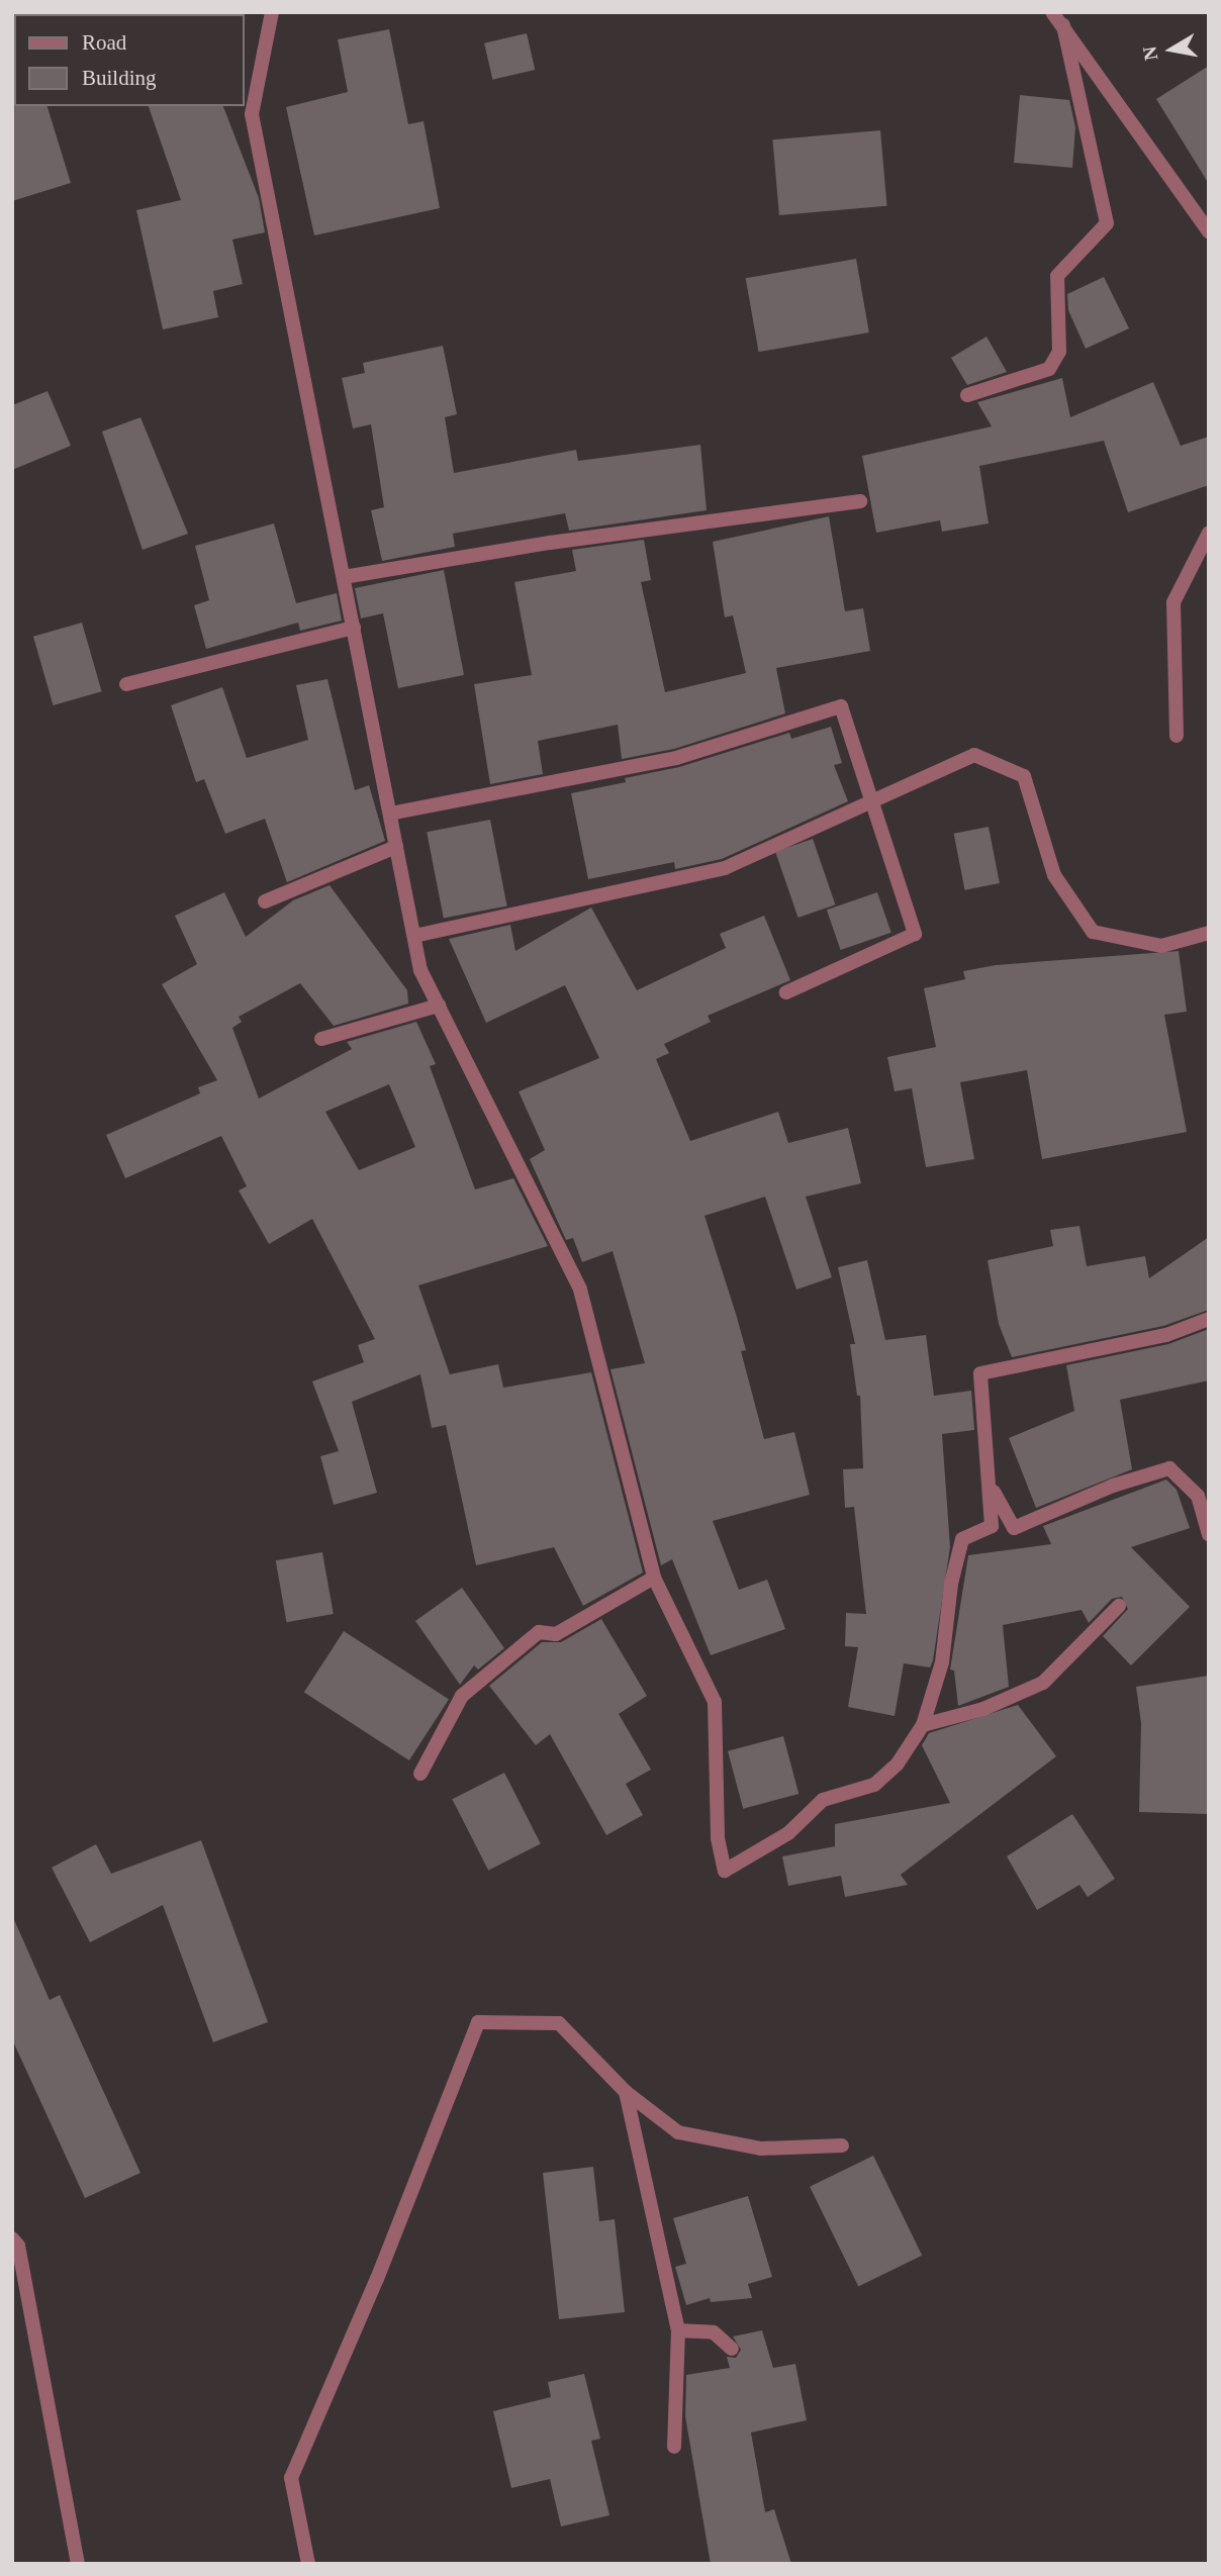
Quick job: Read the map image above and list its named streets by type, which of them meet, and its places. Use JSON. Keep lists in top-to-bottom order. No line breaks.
{"legend":["Road","Building"],"north":"left"}
